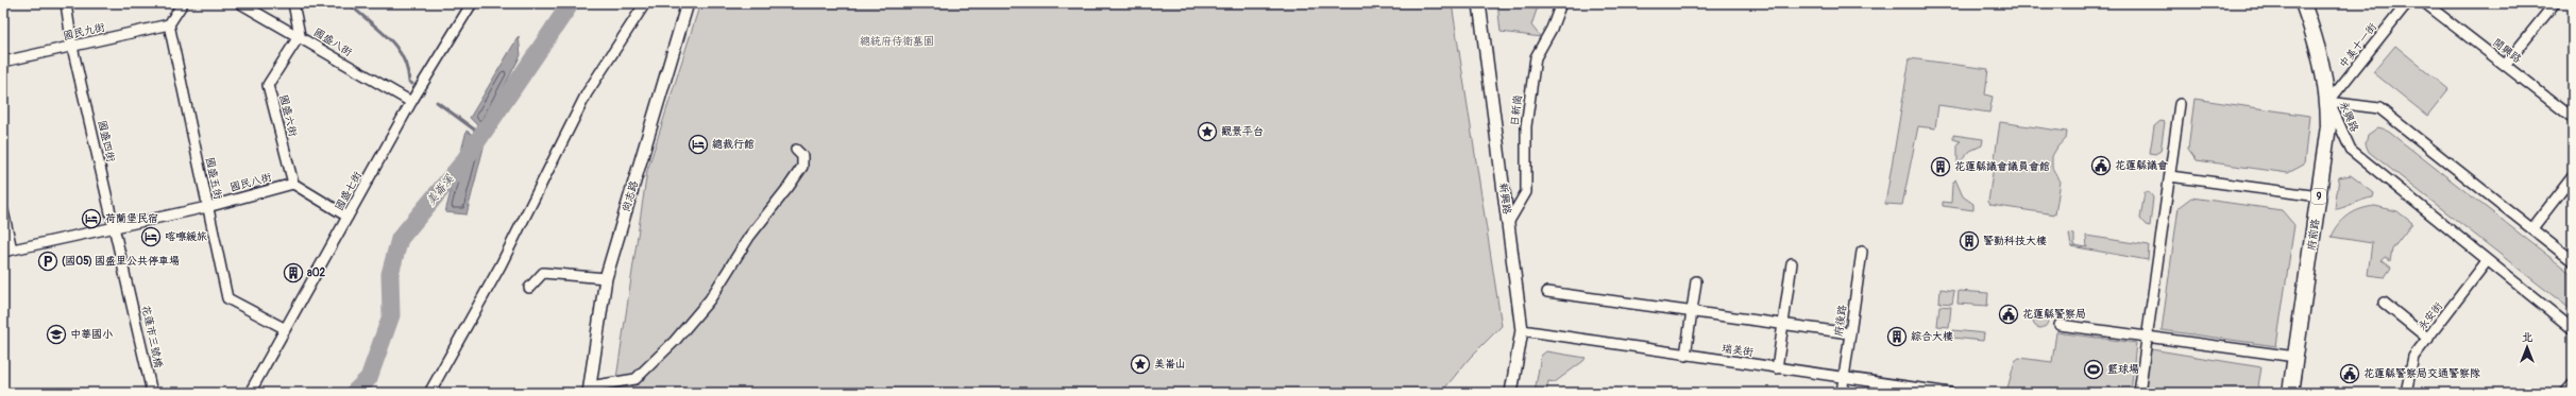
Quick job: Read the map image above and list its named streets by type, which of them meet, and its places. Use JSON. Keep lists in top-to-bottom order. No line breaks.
{"streets":{"main road":["9","府前路"],"street":["國民九街","國盛八街","中美十一街","開興路","日新崗","國盛六街","永興路","國盛四街","國盛五街","國民八街","國盛七街","尚志路","新興路","永安街","府後路","花蓮市三號橋","瑞美街"]},"crossings":[["國民九街","國盛四街"],["國民九街","國盛五街"],["國盛八街","國盛六街"],["國盛八街","國盛七街"],["中美十一街","永興路"],["中美十一街","府前路"],["日新崗","新興路"],["國盛六街","國民八街"],["永興路","府前路"],["永興路","永安街"],["國盛四街","國民八街"],["國盛四街","花蓮市三號橋"],["國盛五街","國民八街"],["國盛五街","國盛七街"],["新興路","瑞美街"],["府後路","瑞美街"]],"water":["美崙溪"],"parks":["總統府侍衛墓園"],"places":{"place":["觀景平台","美崙山"],"hotel":["總裁行館","荷蘭堡民宿","喀嚓緩旅"],"public building":["花蓮縣議會","花蓮縣警察局","花蓮縣警察局交通警察隊"],"building":["花蓮縣議會議員會館","警勤科技大樓","a02","綜合大樓"],"parking":["(國05) 國盛里公共停車場"],"school or university":["中華國小"],"sports":["籃球場"]},"north":"top"}
